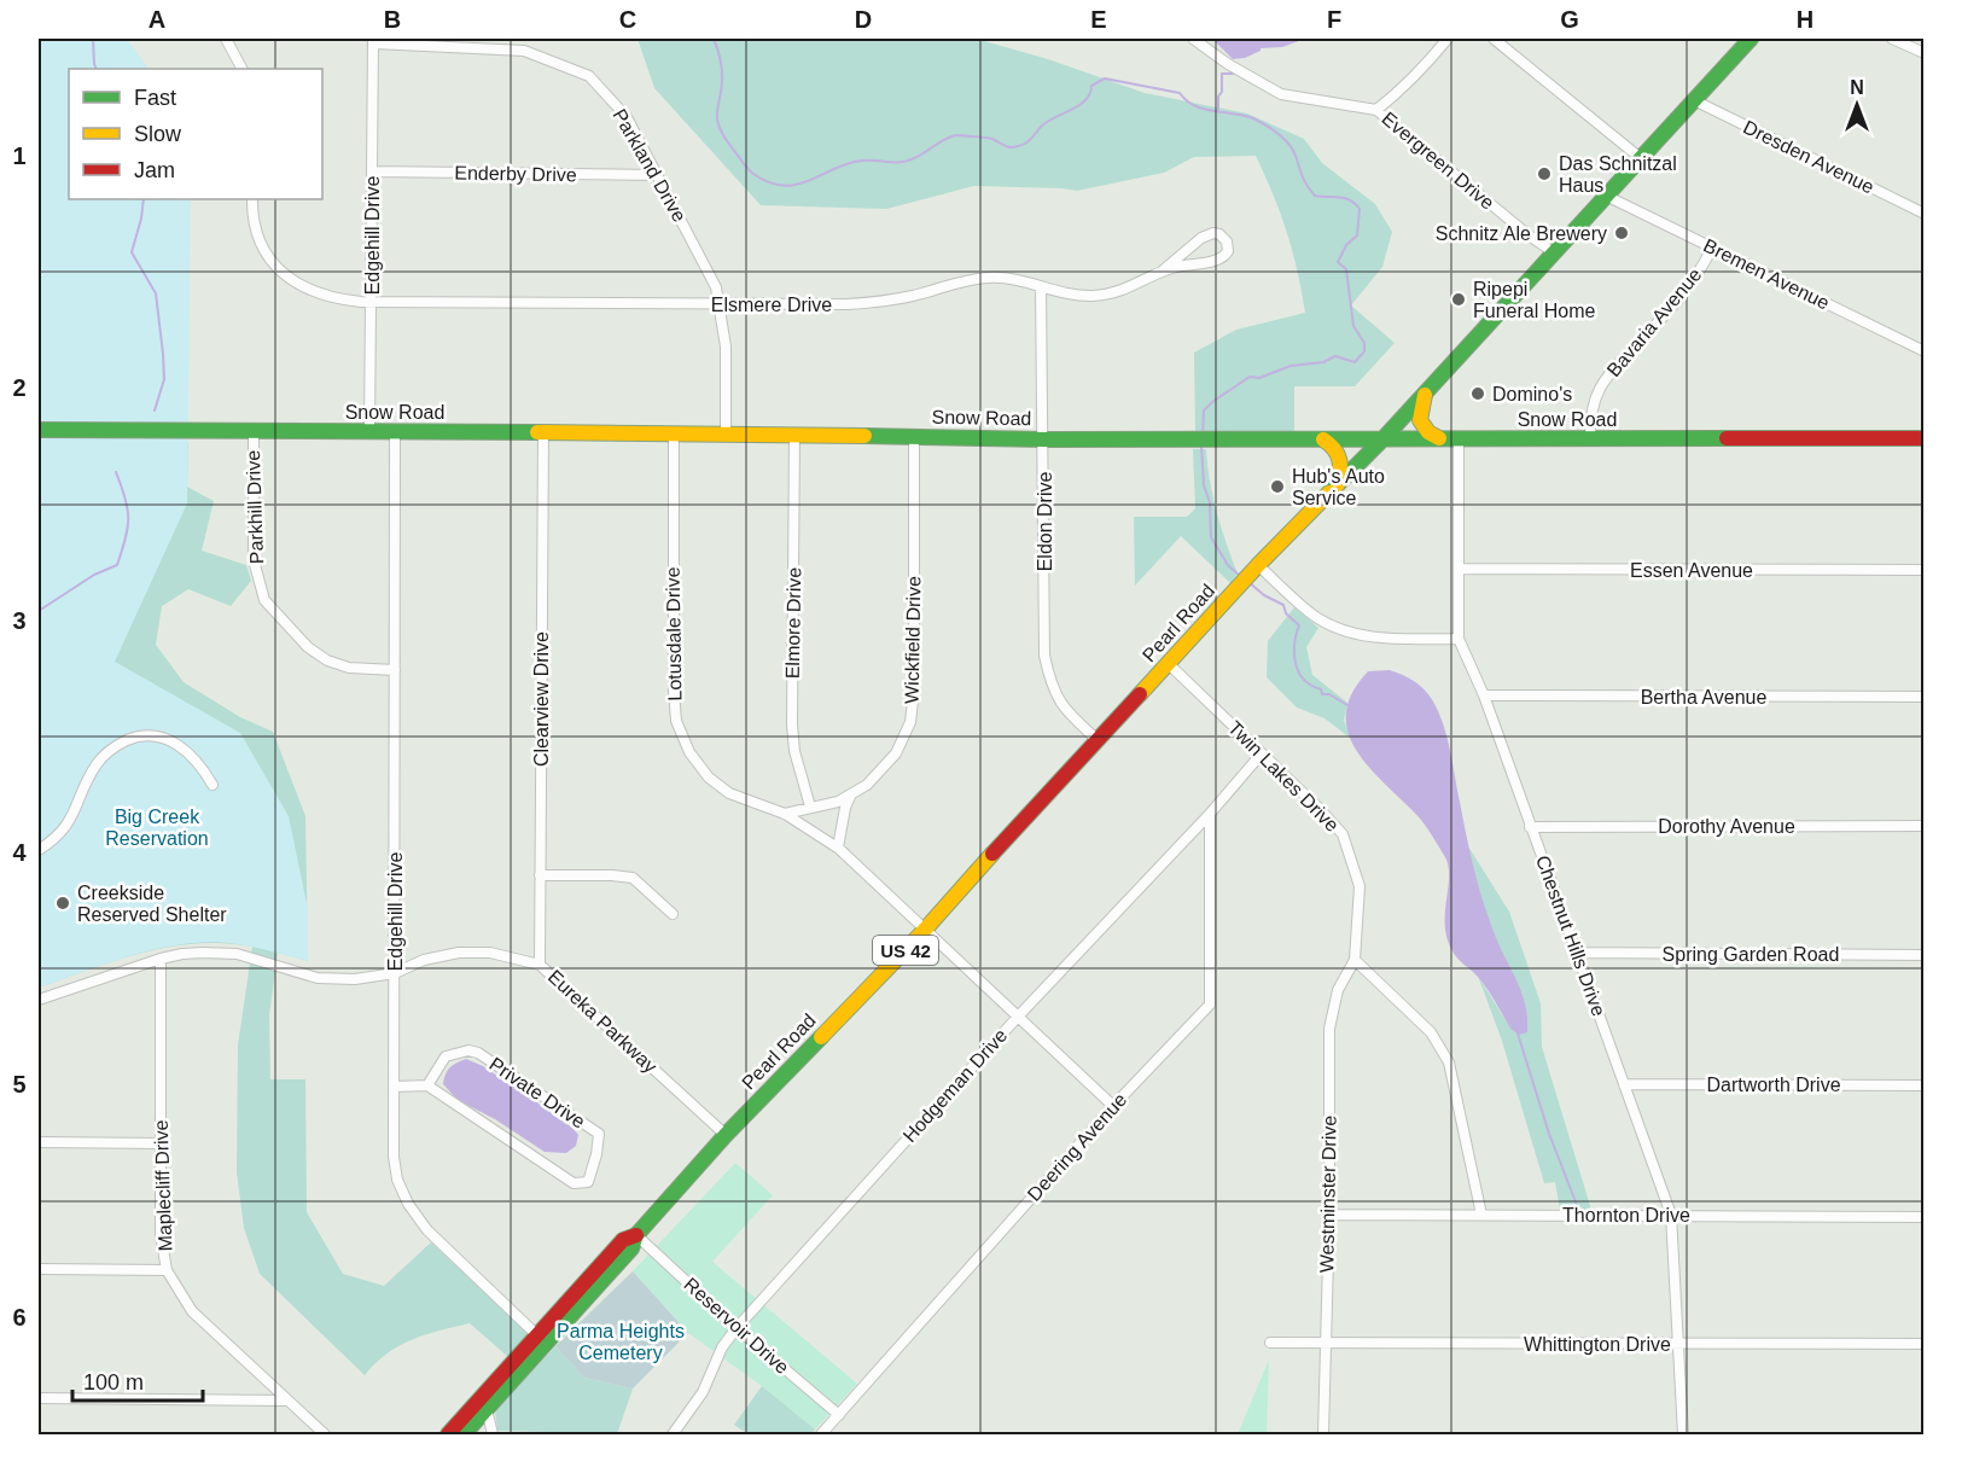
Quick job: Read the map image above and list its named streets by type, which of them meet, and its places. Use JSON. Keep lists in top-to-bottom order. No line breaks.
{"streets":{"main road":["Snow Road","Pearl Road","US 42"],"street":["Dresden Avenue","Evergreen Drive","Parkland Drive","Enderby Drive","Edgehill Drive","Bremen Avenue","Elsmere Drive","Bavaria Avenue","Parkhill Drive","Eldon Drive","Essen Avenue","Elmore Drive","Lotusdale Drive","Wickfield Drive","Bertha Avenue","Clearview Drive","Twin Lakes Drive","Dorothy Avenue","Chestnut Hills Drive","Spring Garden Road","Eureka Parkway","Dartworth Drive","Hodgeman Drive","Private Drive","Deering Avenue","Maplecliff Drive","Westminster Drive","Thornton Drive","Reservoir Drive","Whittington Drive"]},"crossings":[["Dresden Avenue","Pearl Road"],["Evergreen Drive","Pearl Road"],["Parkland Drive","Enderby Drive"],["Parkland Drive","Edgehill Drive"],["Parkland Drive","Elsmere Drive"],["Parkland Drive","Snow Road"],["Enderby Drive","Edgehill Drive"],["Edgehill Drive","Elsmere Drive"],["Edgehill Drive","Snow Road"],["Edgehill Drive","Parkhill Drive"],["Edgehill Drive","Pearl Road"],["Edgehill Drive","Eureka Parkway"],["Bremen Avenue","Bavaria Avenue"],["Bremen Avenue","Pearl Road"],["Elsmere Drive","Eldon Drive"],["Bavaria Avenue","Snow Road"],["Snow Road","Parkhill Drive"],["Snow Road","Eldon Drive"],["Snow Road","Elmore Drive"],["Snow Road","Pearl Road"],["Snow Road","Lotusdale Drive"],["Snow Road","Wickfield Drive"],["Snow Road","Clearview Drive"],["Snow Road","Chestnut Hills Drive"],["Eldon Drive","Pearl Road"],["Essen Avenue","Chestnut Hills Drive"],["Elmore Drive","Wickfield Drive"],["Pearl Road","Lotusdale Drive"],["Pearl Road","Twin Lakes Drive"],["Pearl Road","Eureka Parkway"],["Pearl Road","Reservoir Drive"],["Lotusdale Drive","Wickfield Drive"],["Lotusdale Drive","Hodgeman Drive"],["Lotusdale Drive","Deering Avenue"],["Bertha Avenue","Chestnut Hills Drive"],["Clearview Drive","Eureka Parkway"],["Twin Lakes Drive","Hodgeman Drive"],["Twin Lakes Drive","Westminster Drive"],["Dorothy Avenue","Chestnut Hills Drive"],["Chestnut Hills Drive","Spring Garden Road"],["Chestnut Hills Drive","Dartworth Drive"],["Chestnut Hills Drive","Thornton Drive"],["Chestnut Hills Drive","Whittington Drive"],["Eureka Parkway","Maplecliff Drive"],["Hodgeman Drive","Deering Avenue"],["Hodgeman Drive","Reservoir Drive"],["Deering Avenue","Reservoir Drive"],["Westminster Drive","Thornton Drive"],["Westminster Drive","Whittington Drive"]],"parks":["Big Creek Reservation","Parma Heights Cemetery"],"places":["Das Schnitzal Haus","Schnitz Ale Brewery","Ripepi Funeral Home","Domino's","Hub's Auto Service","Creekside Reserved Shelter"],"legend":["Fast","Slow","Jam"],"scale_bar":"100 m","north":"top","grid":{"columns":["A","B","C","D","E","F","G","H"],"rows":["1","2","3","4","5","6"]}}
